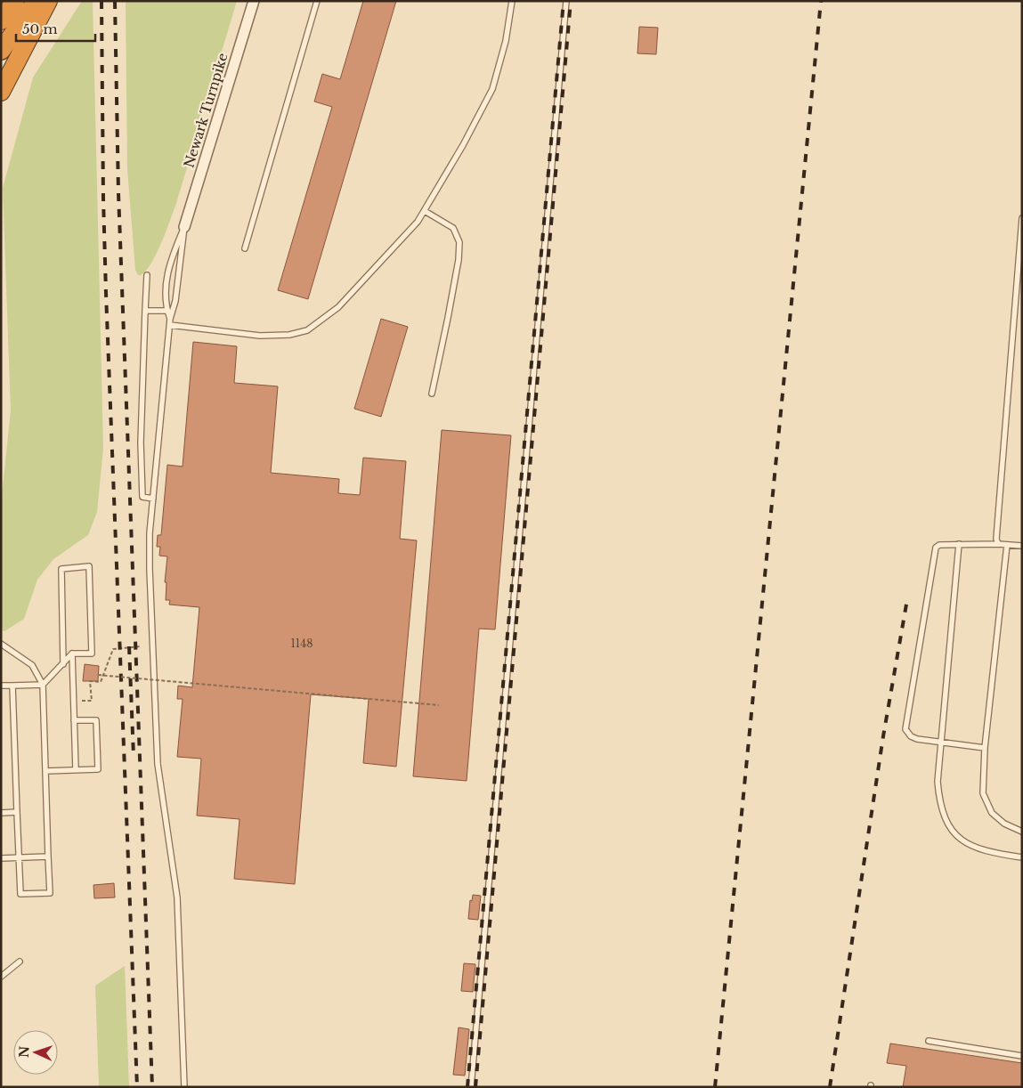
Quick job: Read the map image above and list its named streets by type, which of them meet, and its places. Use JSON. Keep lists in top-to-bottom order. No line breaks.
{"streets":{"street":["Newark Turnpike"]},"house_numbers":["1148"],"scale_bar":"50 m","north":"left"}
